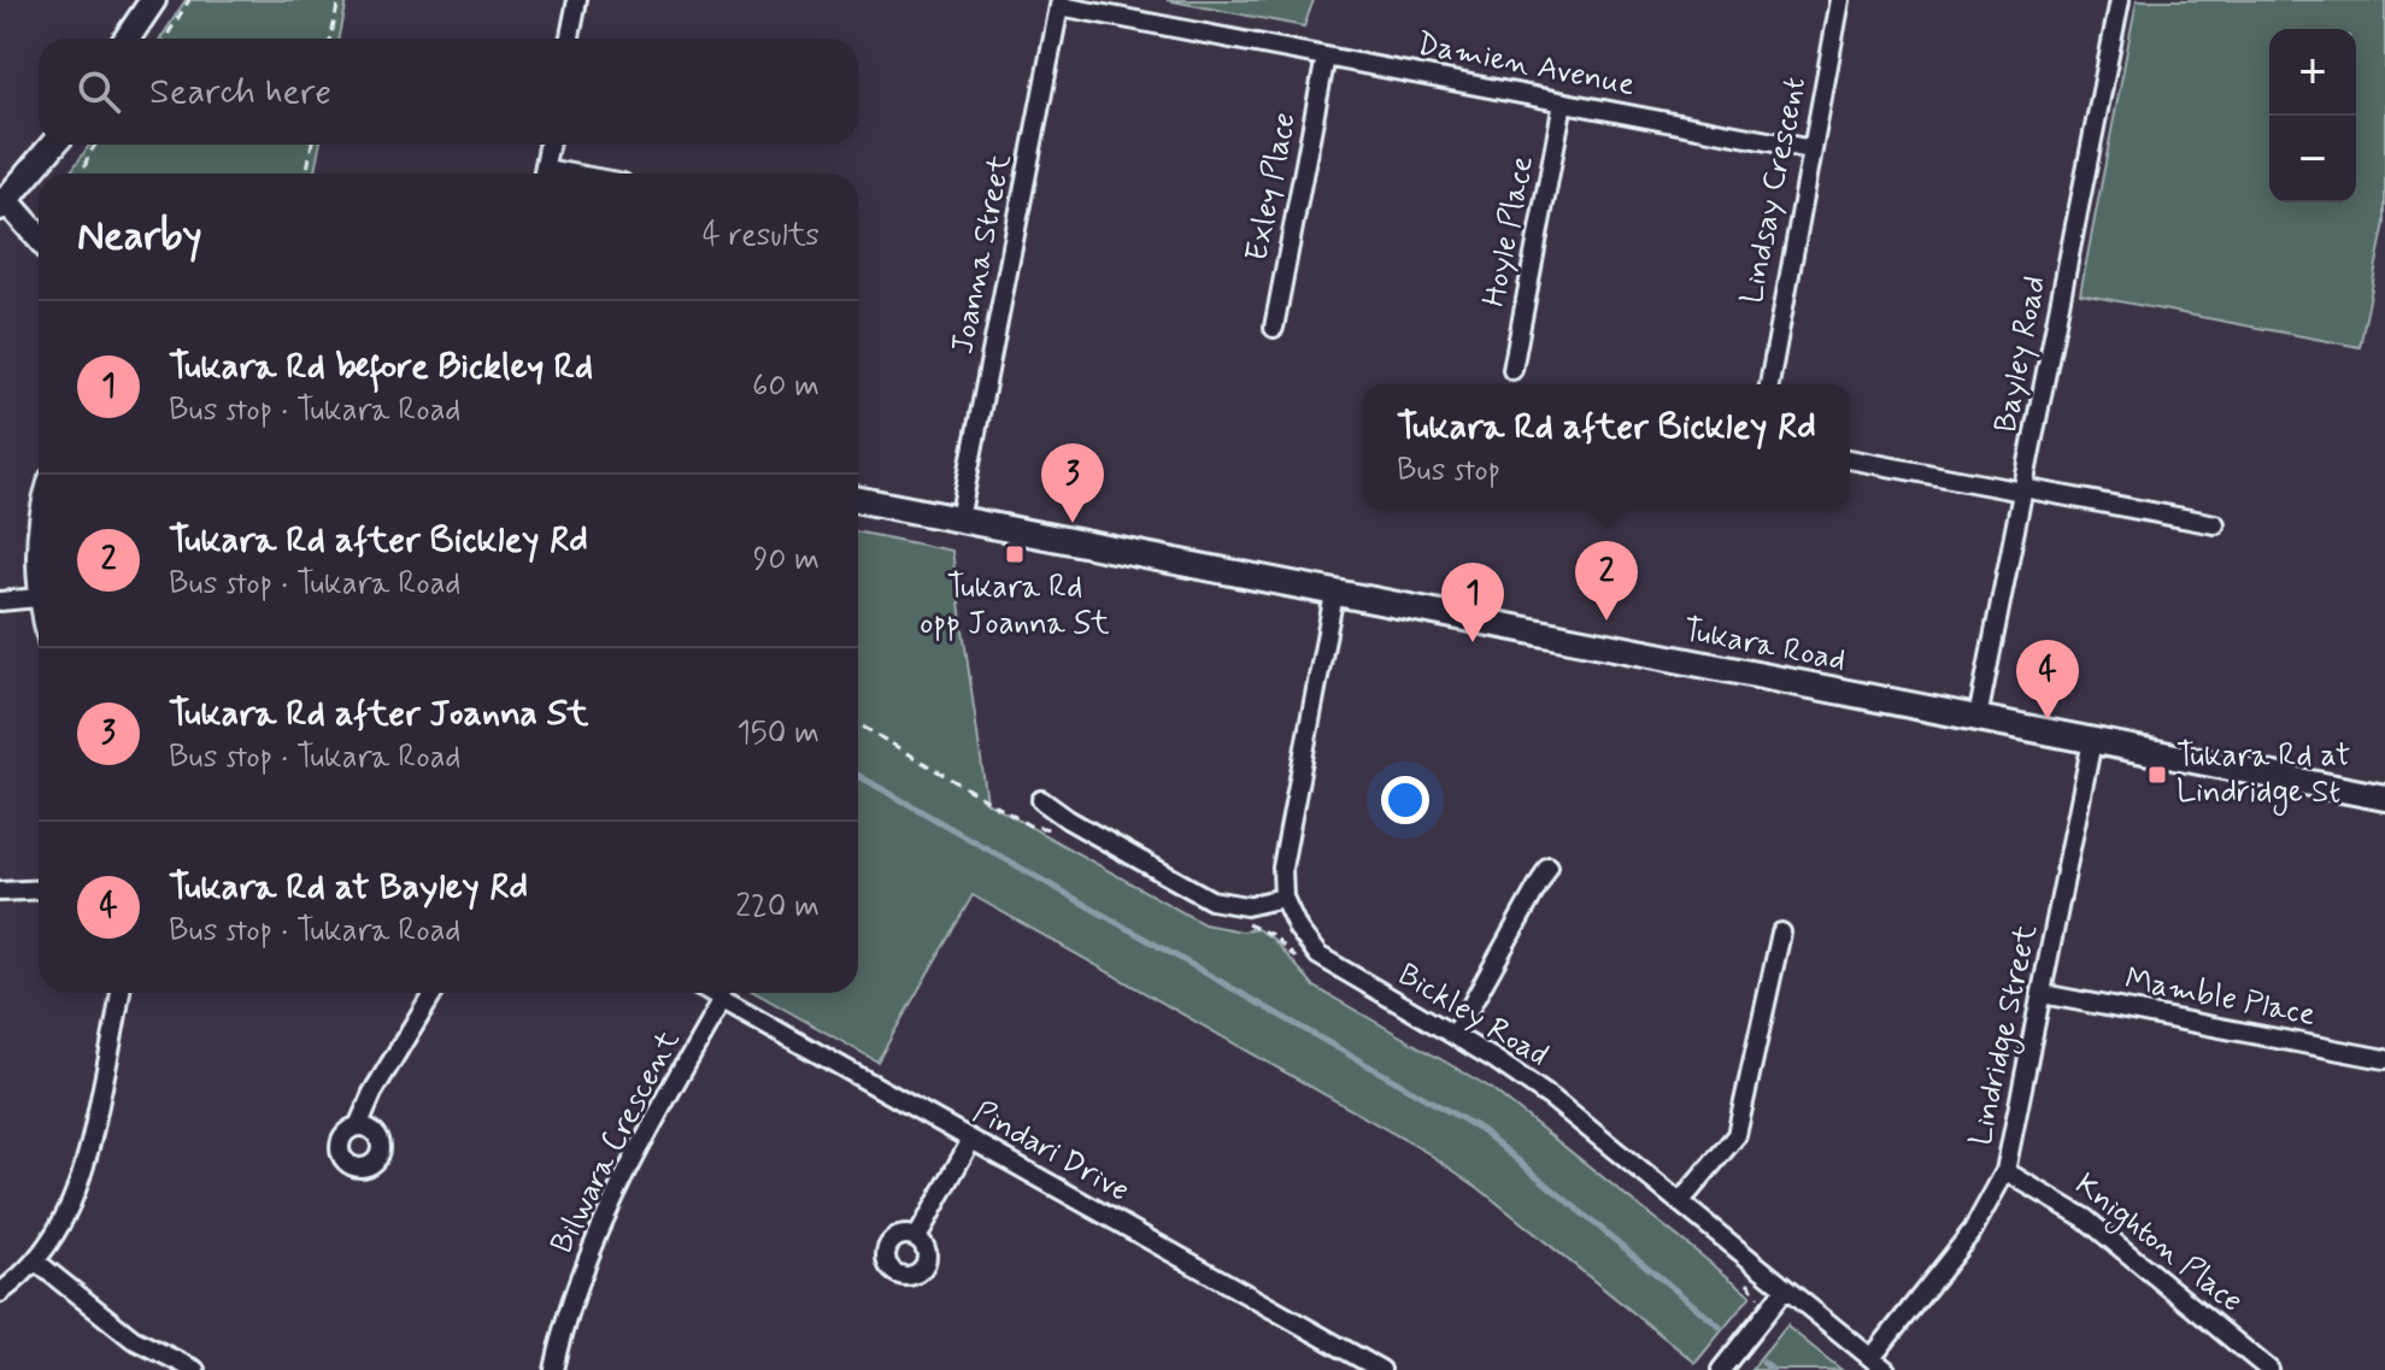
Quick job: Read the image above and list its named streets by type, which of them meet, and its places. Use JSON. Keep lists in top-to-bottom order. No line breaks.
{"streets":{"street":["Damien Avenue","Exley Place","Lindsay Crescent","Hoyle Place","Joanna Street","Bayley Road","Tukara Road","Mamble Place","Bickley Road","Lindridge Street","Bilwara Crescent","Pindari Drive","Knighton Place"]},"crossings":[["Damien Avenue","Exley Place"],["Damien Avenue","Lindsay Crescent"],["Damien Avenue","Hoyle Place"],["Damien Avenue","Joanna Street"],["Joanna Street","Tukara Road"],["Bayley Road","Tukara Road"],["Tukara Road","Bickley Road"],["Tukara Road","Lindridge Street"],["Mamble Place","Lindridge Street"],["Bickley Road","Lindridge Street"],["Lindridge Street","Knighton Place"],["Bilwara Crescent","Pindari Drive"]],"places":{"transit":["Tukara Rd opp Joanna St","Tukara Rd at Lindridge St"]},"page":{"map_buttons":["+","−"],"search":"Search here","heading":["Nearby","4 results"],"list":[{"mark":"1","name":"Tukara Rd before Bickley Rd","note":"Bus stop · Tukara Road","value":"60 m"},{"mark":"2","name":"Tukara Rd after Bickley Rd","note":"Bus stop · Tukara Road","value":"90 m"},{"mark":"3","name":"Tukara Rd after Joanna St","note":"Bus stop · Tukara Road","value":"150 m"},{"mark":"4","name":"Tukara Rd at Bayley Rd","note":"Bus stop · Tukara Road","value":"220 m"}],"popup":["Tukara Rd after Bickley Rd","Bus stop"],"pins":["3","2","1","4"]}}
